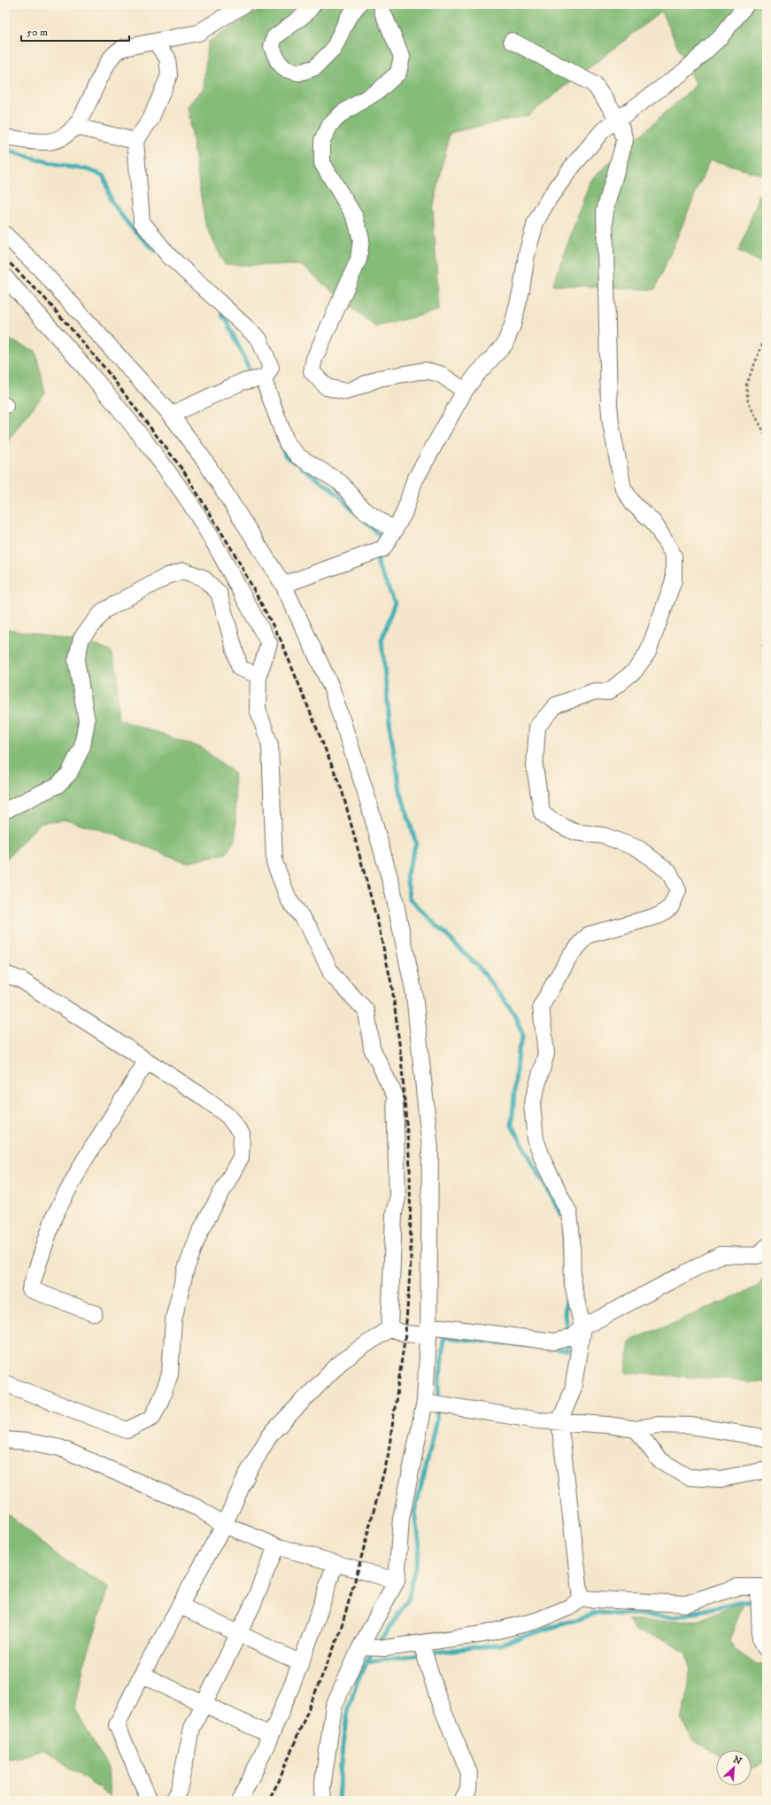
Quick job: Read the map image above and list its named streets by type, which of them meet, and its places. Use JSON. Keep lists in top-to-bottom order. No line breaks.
{"scale_bar":"50 m","north":"top right"}
